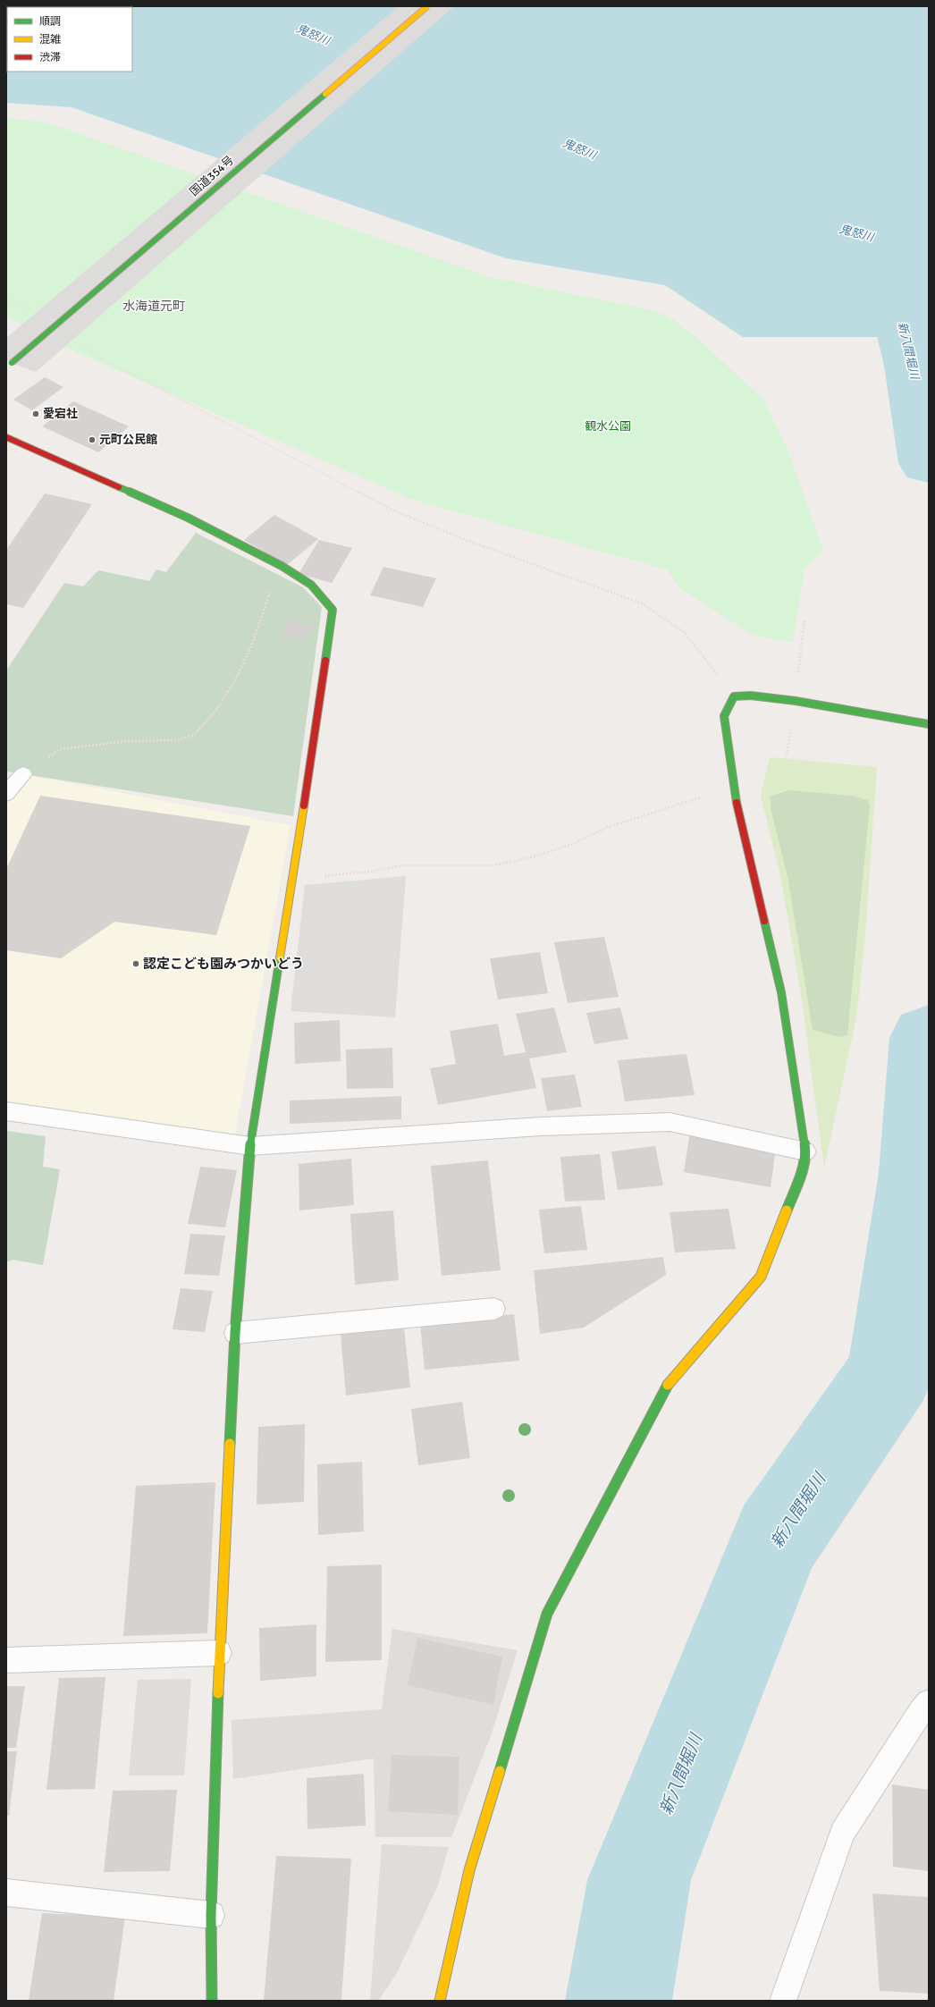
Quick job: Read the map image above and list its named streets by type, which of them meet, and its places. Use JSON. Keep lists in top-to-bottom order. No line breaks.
{"streets":{"main road":["国道354号"]},"districts":["水海道元町"],"water":["鬼怒川","新八間堀川"],"parks":["観水公園"],"places":["愛宕社","元町公民館","認定こども園みつかいどう"],"legend":["順調","混雑","渋滞"]}
